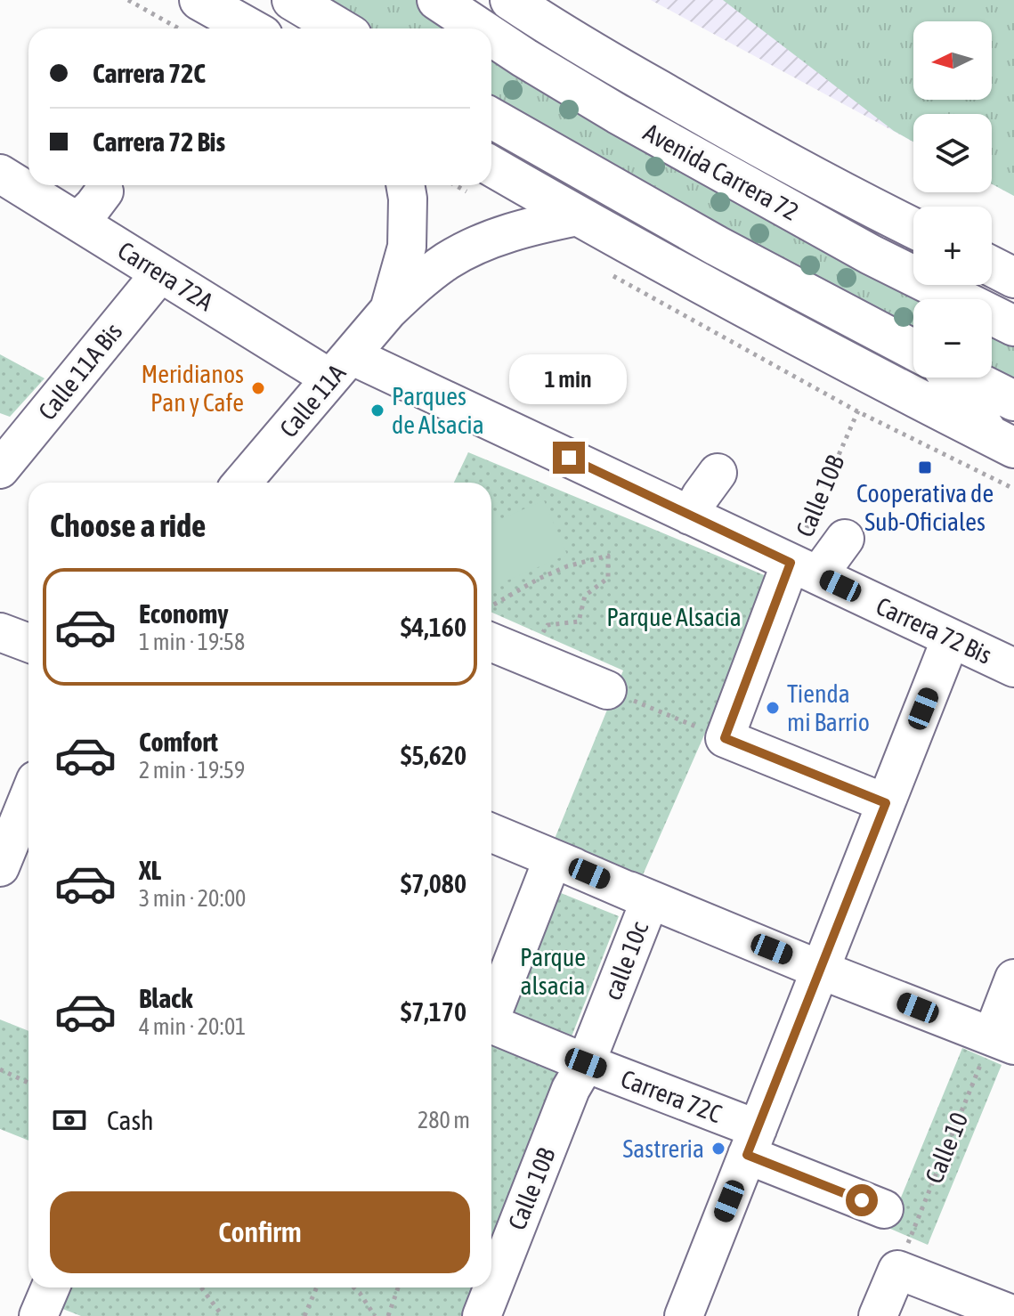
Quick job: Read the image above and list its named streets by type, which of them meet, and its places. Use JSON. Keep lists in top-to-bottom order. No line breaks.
{"streets":{"highway":["Avenida Carrera 72"],"street":["Carrera 72A","Calle 11A Bis","Calle 11A","Calle 10B","Carrera 72 Bis","calle 10c","Carrera 72C"],"path":["Calle 10"]},"crossings":[["Carrera 72A","Calle 11A Bis"],["Carrera 72A","Calle 11A"],["Carrera 72A","Carrera 72 Bis"],["Calle 11A","Carrera 72 Bis"],["Calle 10B","Carrera 72 Bis"],["Calle 10B","calle 10c"],["Calle 10B","Carrera 72C"],["calle 10c","Carrera 72C"]],"parks":["Parque Alsacia","Parque alsacia"],"places":{"other":["Meridianos Pan y Cafe","Parques de Alsacia","Tienda mi Barrio","Sastreria"],"transit":["Cooperativa de Sub-Oficiales"]},"north":"left","page":{"map_buttons":["+","−"],"banner":["Carrera 72C","Carrera 72 Bis"],"bubble":"1 min","heading":"Choose a ride","list":[{"name":"Economy","note":"1 min · 19:58","value":"$4,160"},{"name":"Comfort","note":"2 min · 19:59","value":"$5,620"},{"name":"XL","note":"3 min · 20:00","value":"$7,080"},{"name":"Black","note":"4 min · 20:01","value":"$7,170"}],"pay":["Cash","280 m"],"buttons":"Confirm"}}
